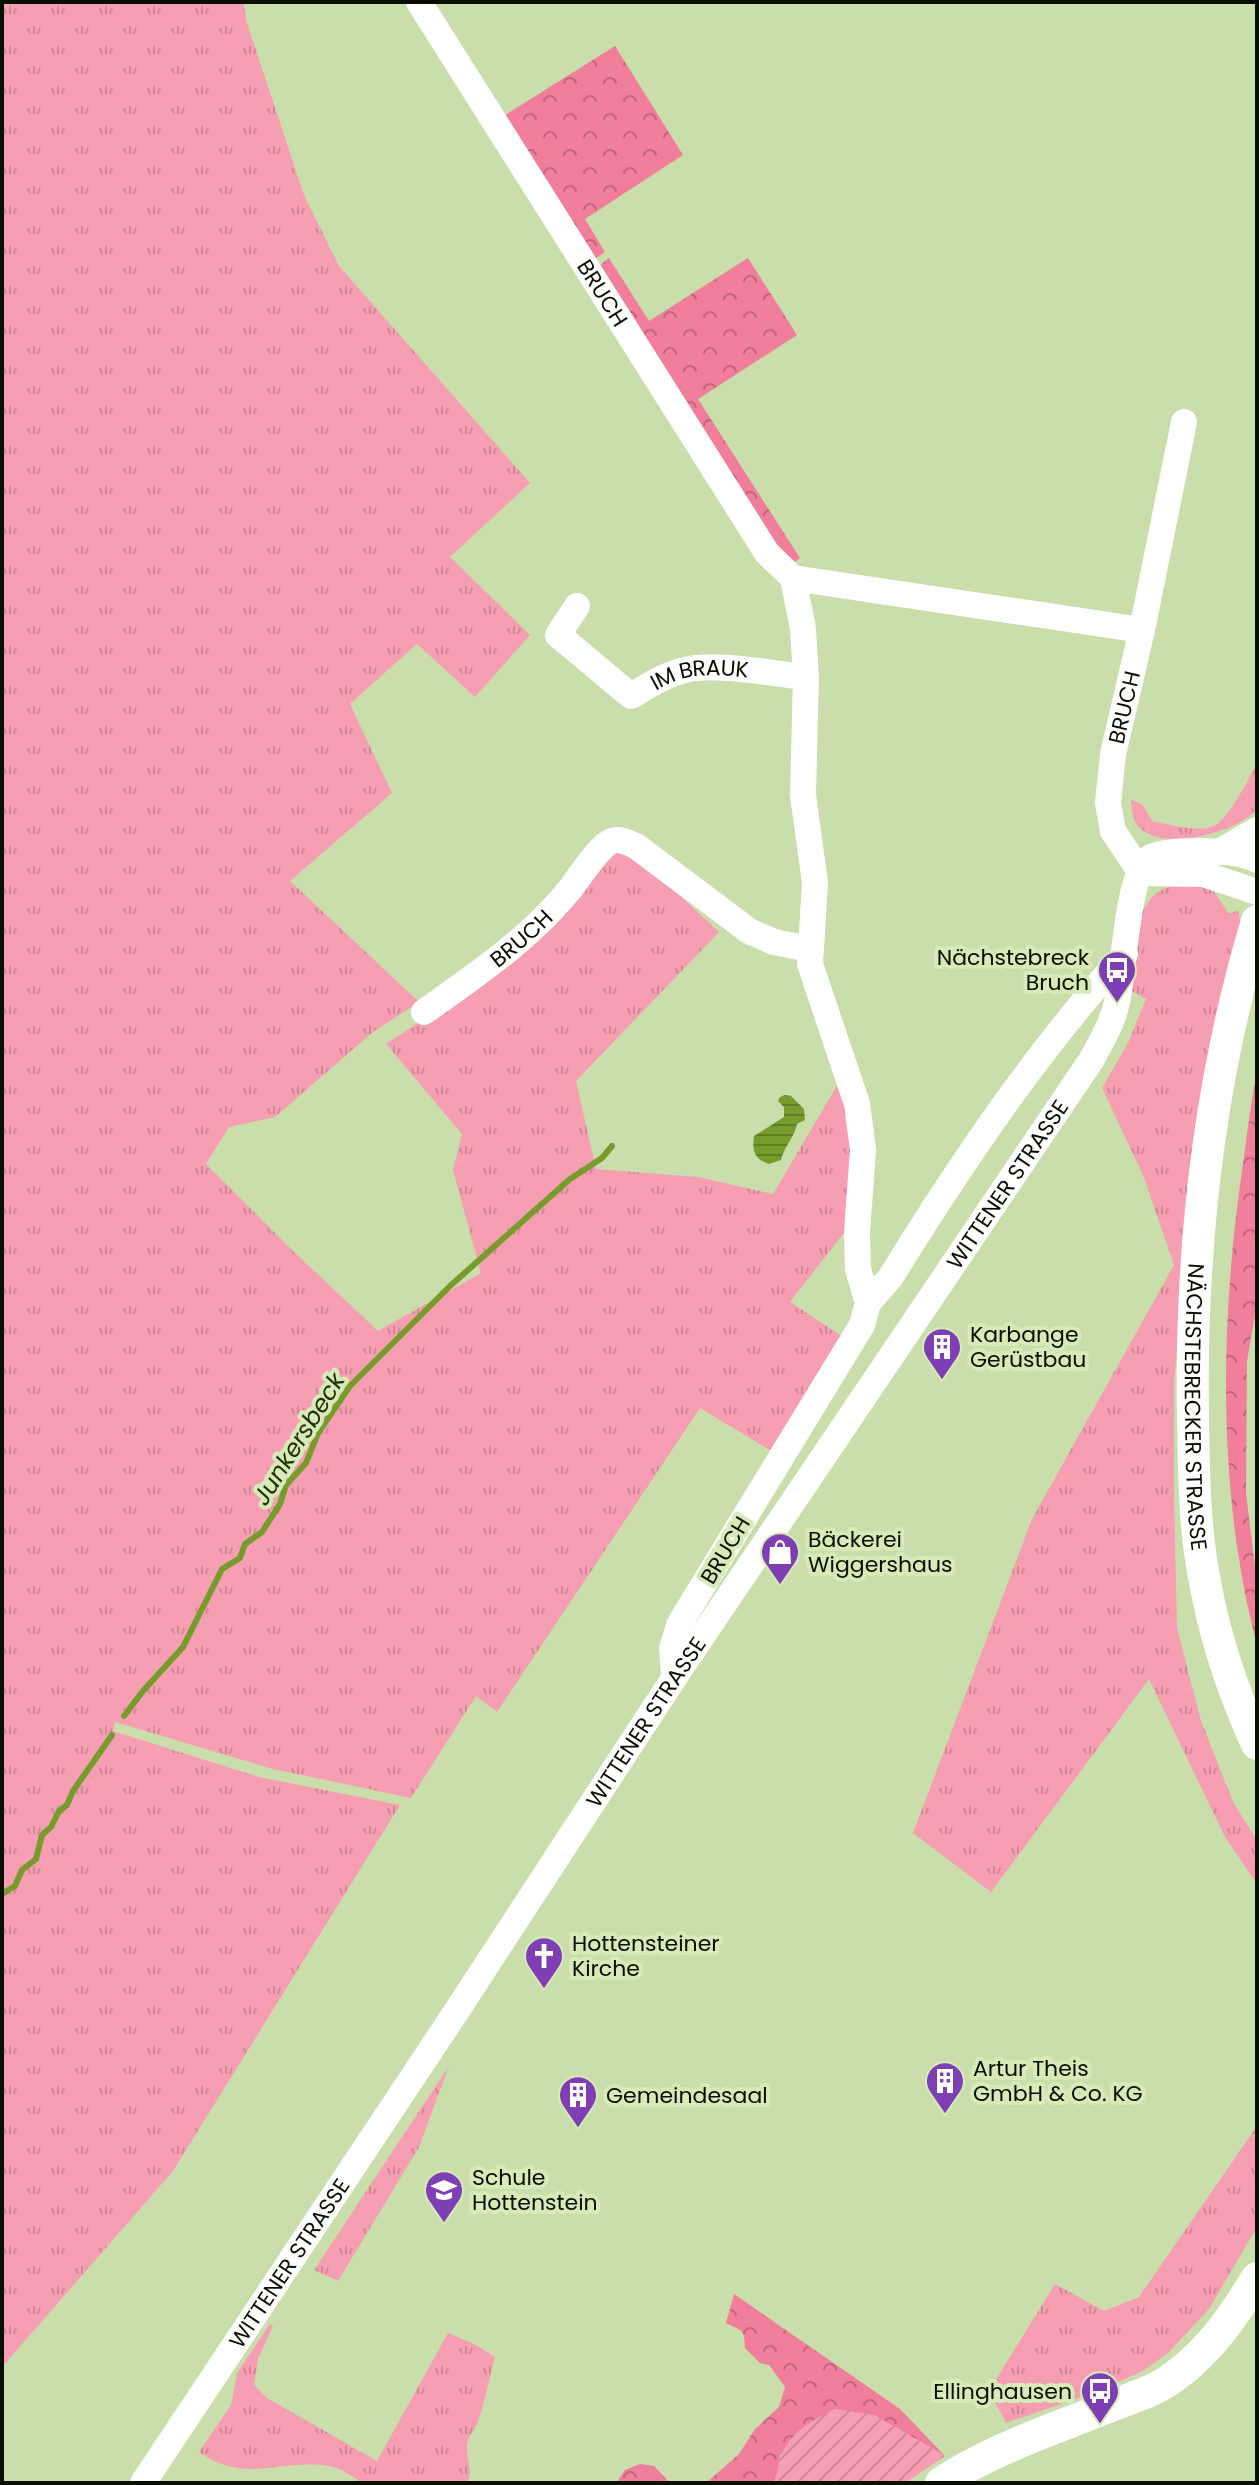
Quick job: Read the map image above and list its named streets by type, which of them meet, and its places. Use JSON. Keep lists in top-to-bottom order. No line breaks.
{"streets":{"main road":["NÄCHSTEBRECKER STRASSE"],"street":["BRUCH","IM BRAUK","WITTENER STRASSE"]},"crossings":[["BRUCH","WITTENER STRASSE"]],"water":["Junkersbeck"],"places":{"bus stop":["Nächstebreck Bruch","Ellinghausen"],"building":["Karbange Gerüstbau","Artur Theis GmbH & Co. KG","Gemeindesaal"],"shop":["Bäckerei Wiggershaus"],"church":["Hottensteiner Kirche"],"school or university":["Schule Hottenstein"]}}
